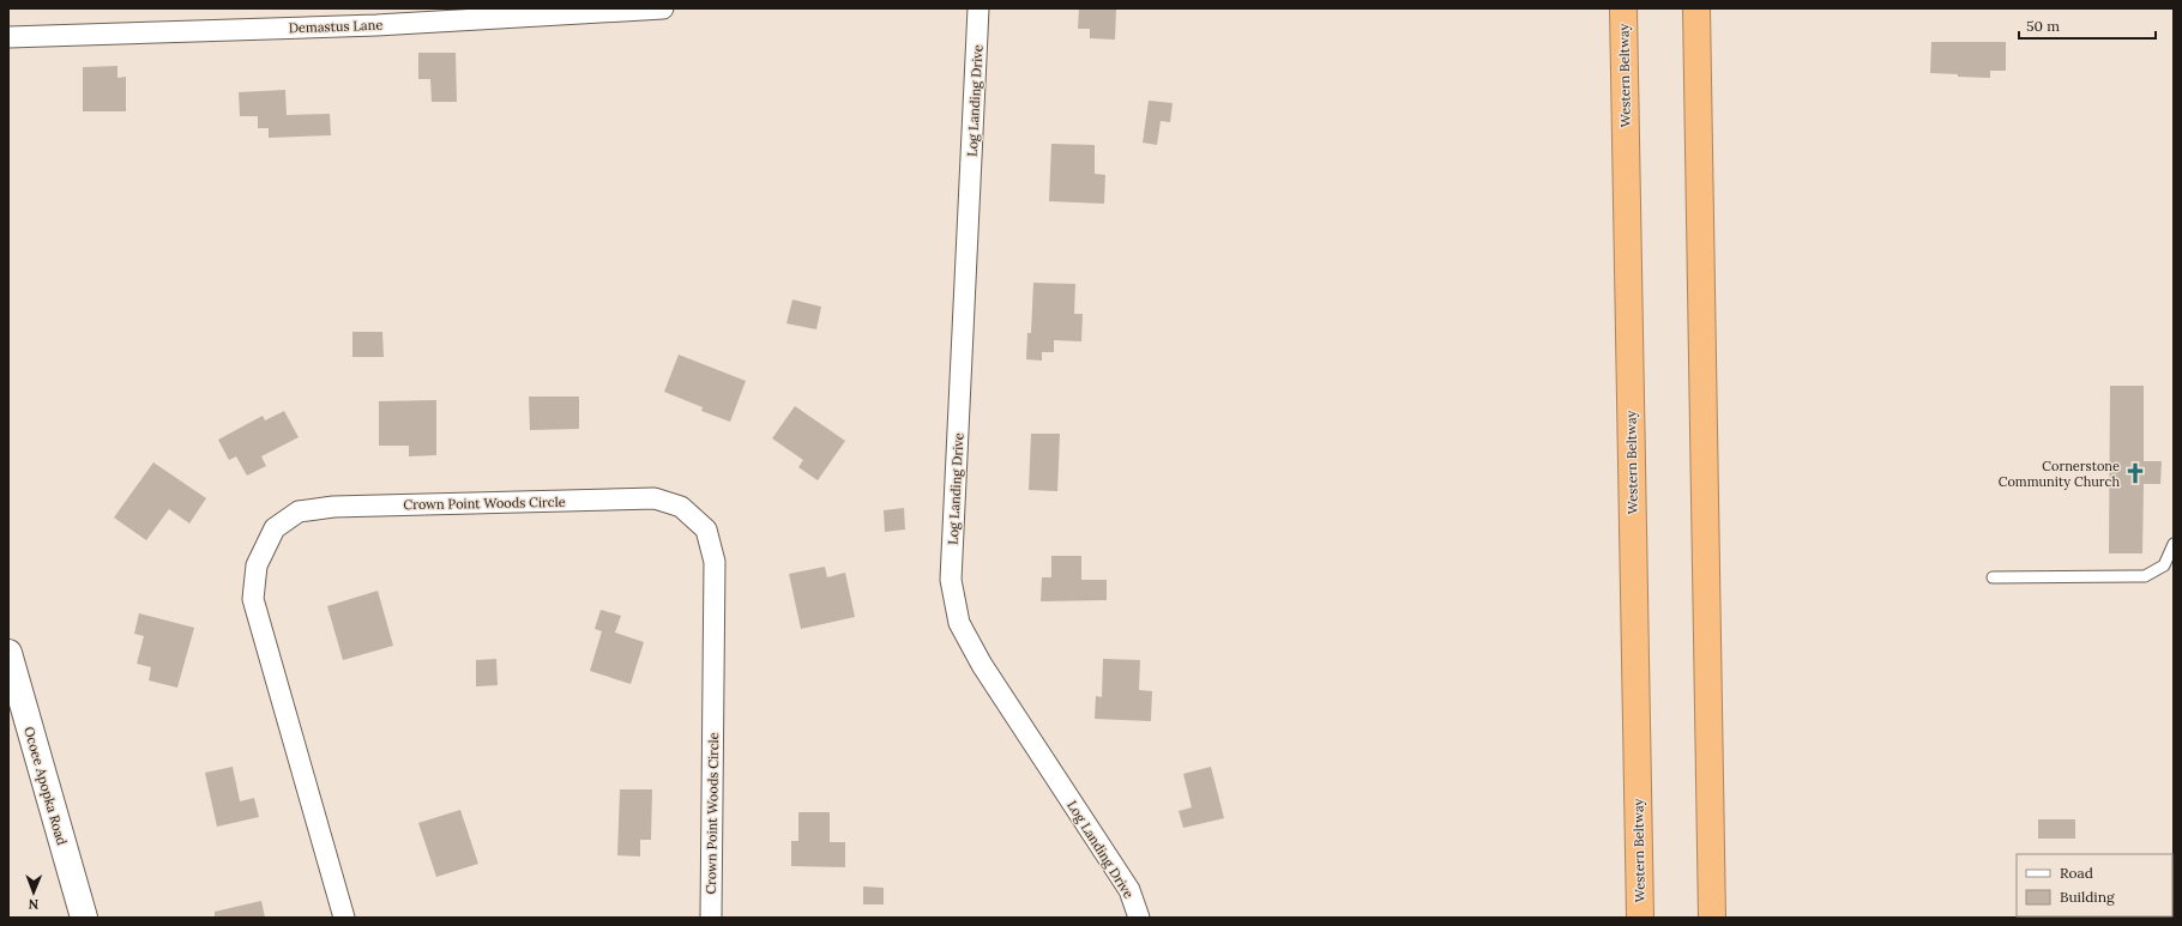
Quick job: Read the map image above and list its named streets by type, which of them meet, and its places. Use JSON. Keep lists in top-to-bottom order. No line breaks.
{"streets":{"highway":["Western Beltway"],"main road":["Ocoee Apopka Road"],"street":["Demastus Lane","Log Landing Drive","Crown Point Woods Circle"]},"places":{"church":["Cornerstone Community Church"]},"legend":["Road","Building"],"scale_bar":"50 m","north":"bottom"}
